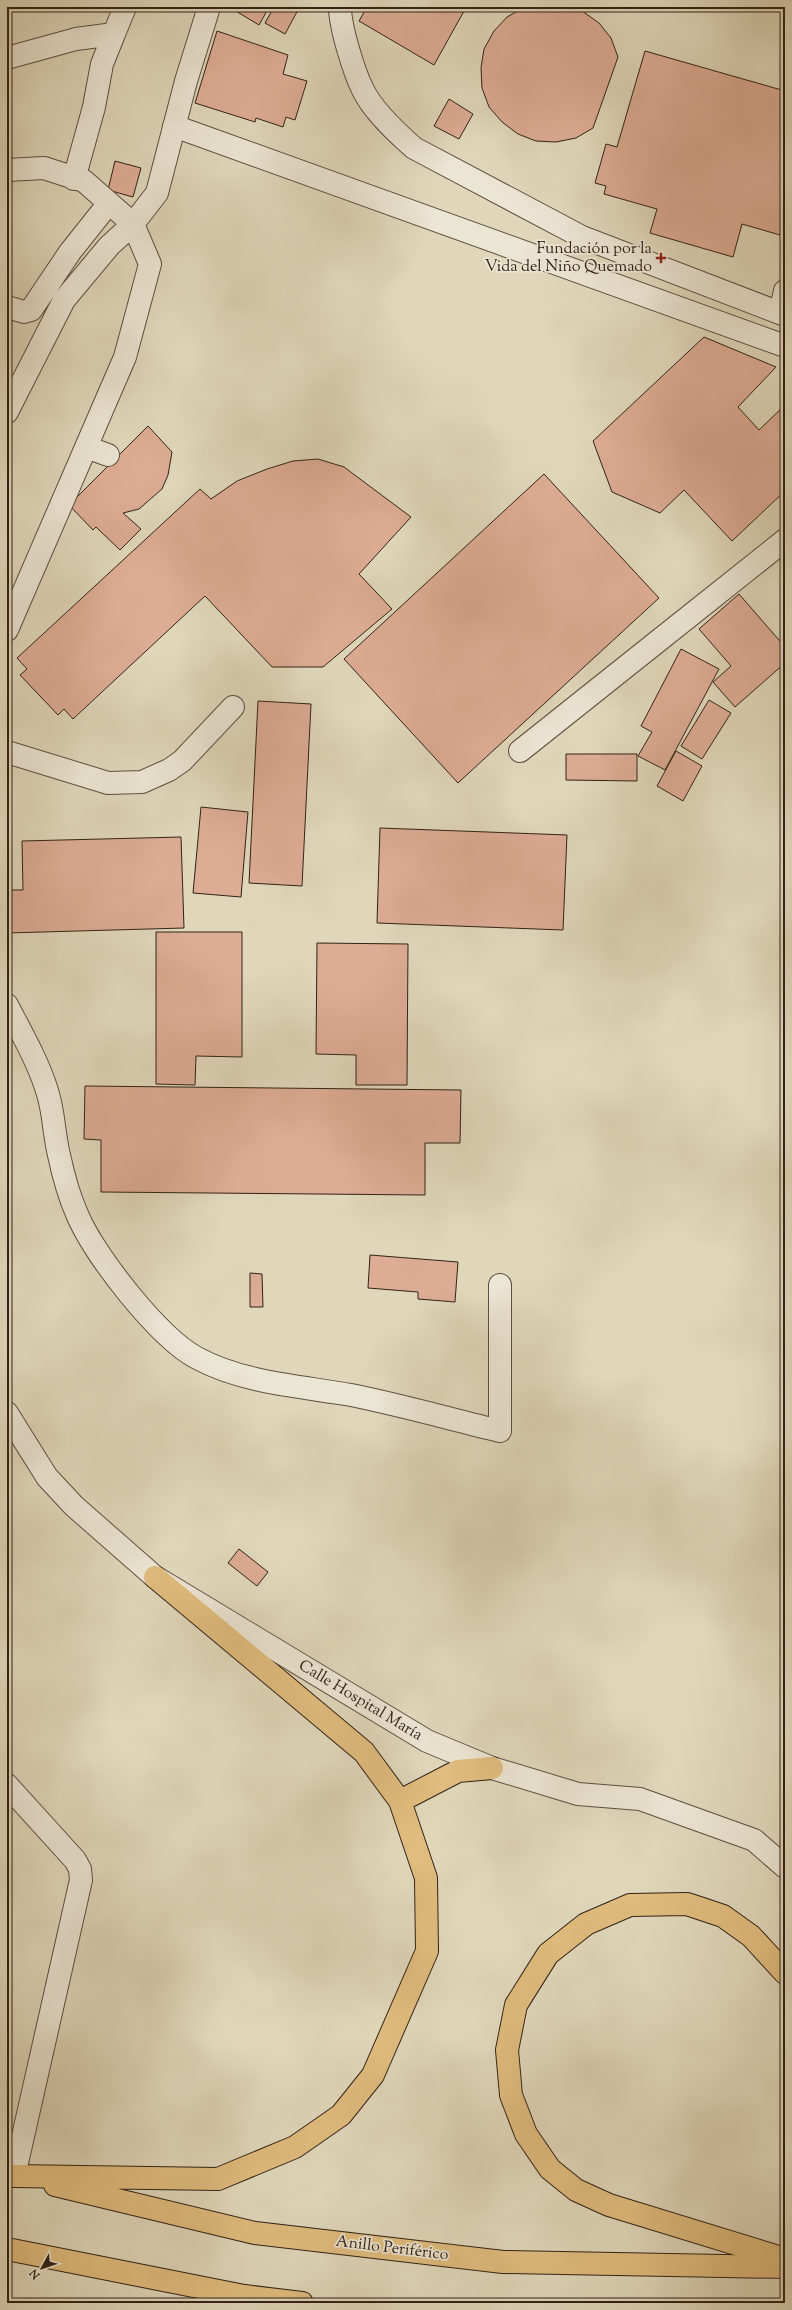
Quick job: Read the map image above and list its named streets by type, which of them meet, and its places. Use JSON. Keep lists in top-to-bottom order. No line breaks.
{"streets":{"highway":["Anillo Periférico"],"lane":["Calle Hospital María"]},"places":{"health":["Fundación por la Vida del Niño Quemado"]},"north":"bottom left"}
